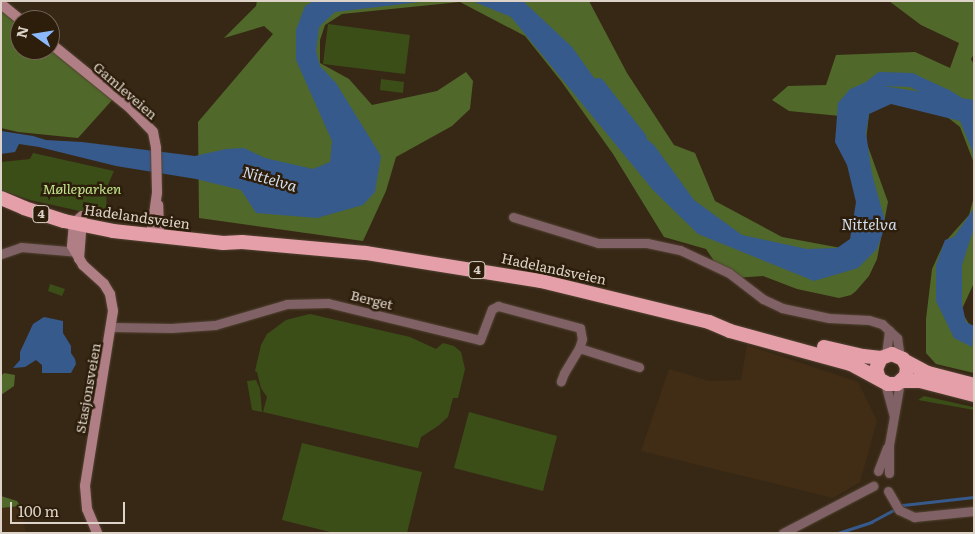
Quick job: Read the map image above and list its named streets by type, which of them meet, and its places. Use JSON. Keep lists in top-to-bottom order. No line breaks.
{"streets":{"highway":["4","Hadelandsveien"],"main road":["Gamleveien","Stasjonsveien"],"street":["Berget"]},"crossings":[["Gamleveien","Hadelandsveien"],["Berget","Stasjonsveien"]],"water":["Nittelva"],"parks":["Mølleparken"],"scale_bar":"100 m","north":"left"}
